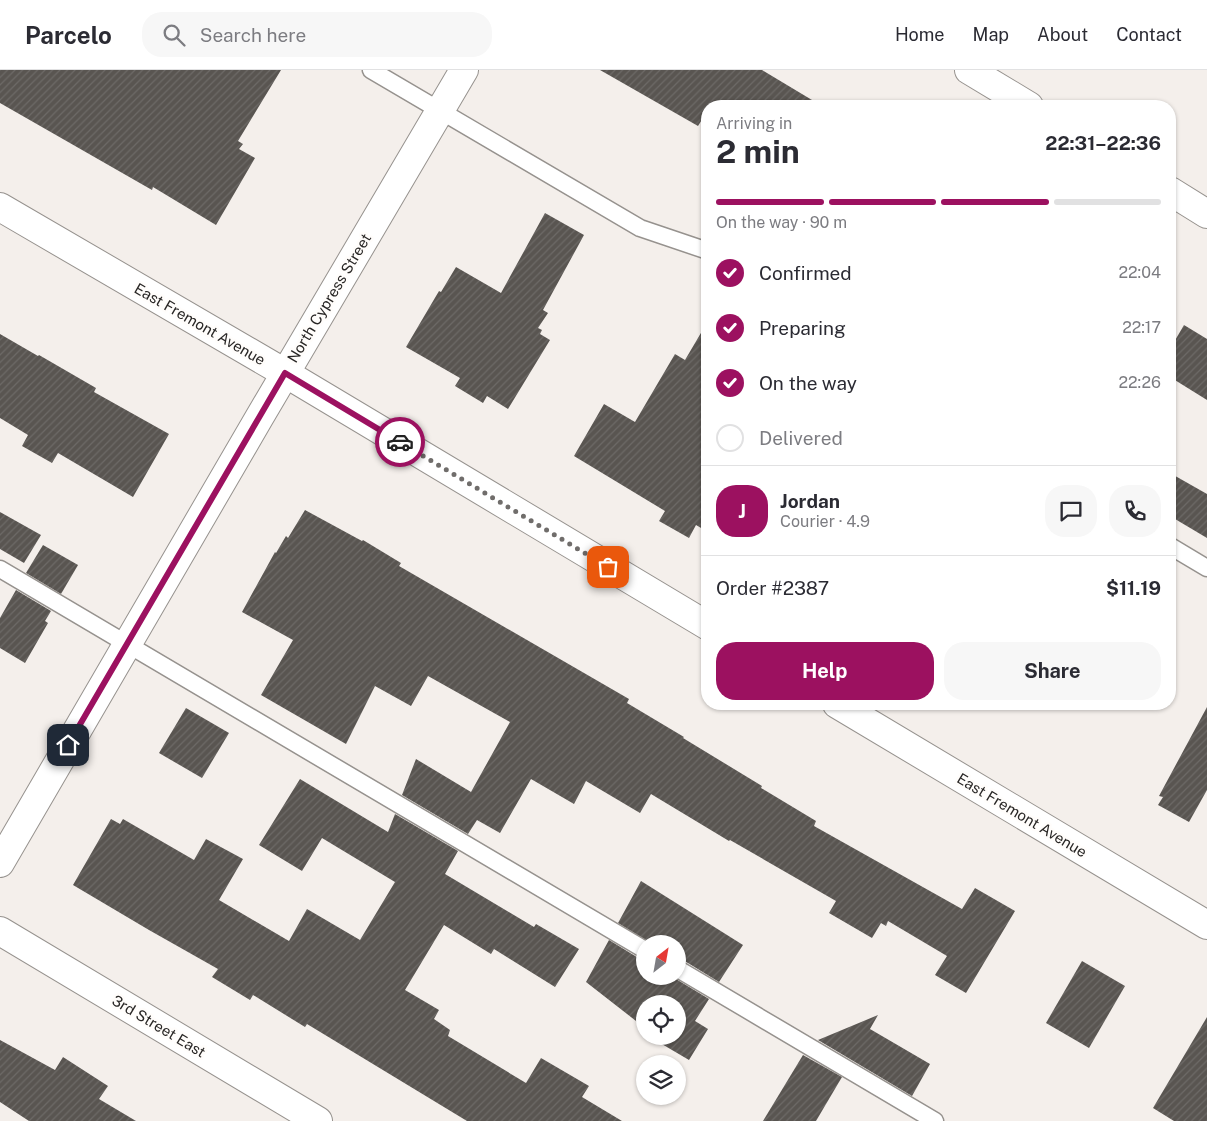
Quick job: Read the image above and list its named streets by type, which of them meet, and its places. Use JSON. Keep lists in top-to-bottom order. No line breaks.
{"streets":{"street":["North Cypress Street","East Fremont Avenue","3rd Street East"]},"crossings":[["North Cypress Street","East Fremont Avenue"]],"north":"top right","page":{"header":"Parcelo","search":"Search here","nav":["Home","Map","About","Contact"],"heading":["2 min","Arriving in","22:31–22:36"],"panel":["Jordan","Courier · 4.9","Order #2387","$11.19"],"bar":"On the way · 90 m","list":[["Confirmed","22:04"],["Preparing","22:17"],["On the way","22:26"],"Delivered"],"round":"J","buttons":["Help","Share"]}}
